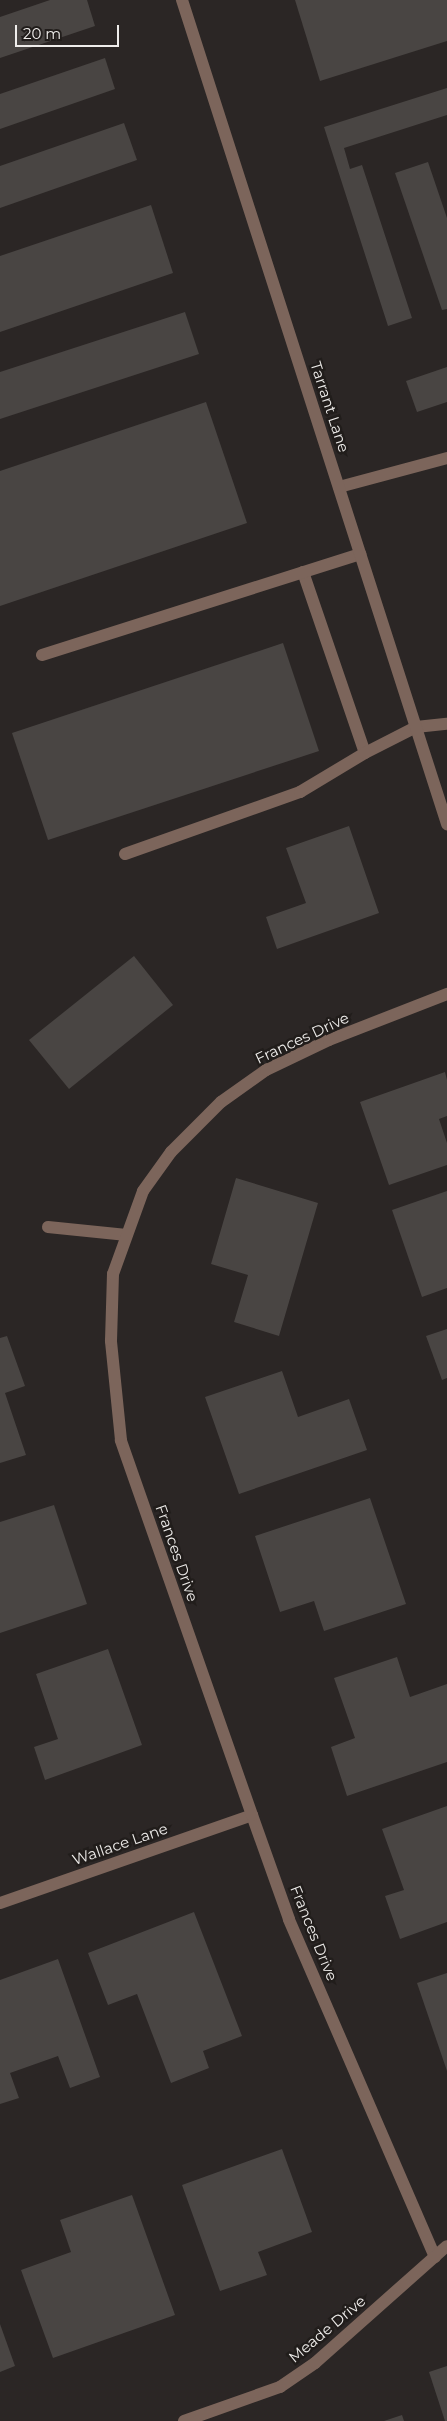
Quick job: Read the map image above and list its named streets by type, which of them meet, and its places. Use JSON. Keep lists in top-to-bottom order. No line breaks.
{"streets":{"street":["Tarrant Lane","Frances Drive","Wallace Lane","Meade Drive"]},"crossings":[["Frances Drive","Wallace Lane"],["Frances Drive","Meade Drive"]],"scale_bar":"20 m"}
